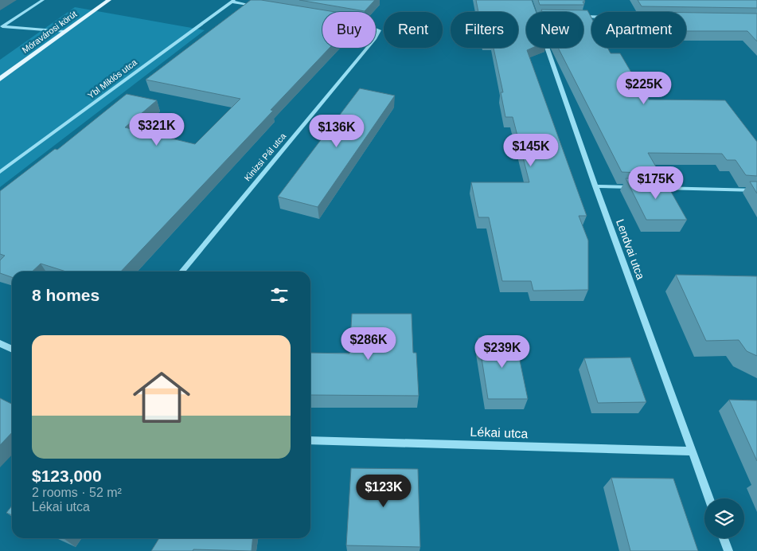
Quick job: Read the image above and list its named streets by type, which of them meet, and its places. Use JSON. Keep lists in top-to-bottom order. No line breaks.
{"streets":{"main road":["Móravárosi körút"],"street":["Ybl Miklós utca","Kinizsi Pál utca","Lendvai utca","Lékai utca"]},"crossings":[["Lendvai utca","Lékai utca"]],"page":{"chip":["Buy","Rent","Filters","New","Apartment"],"price":["$225K","$321K","$136K","$145K","$175K","$286K","$239K","$123K"],"heading":"8 homes","list":[{"name":"$123,000","note":"2 rooms · 52 m² · Lékai utca"}]}}
